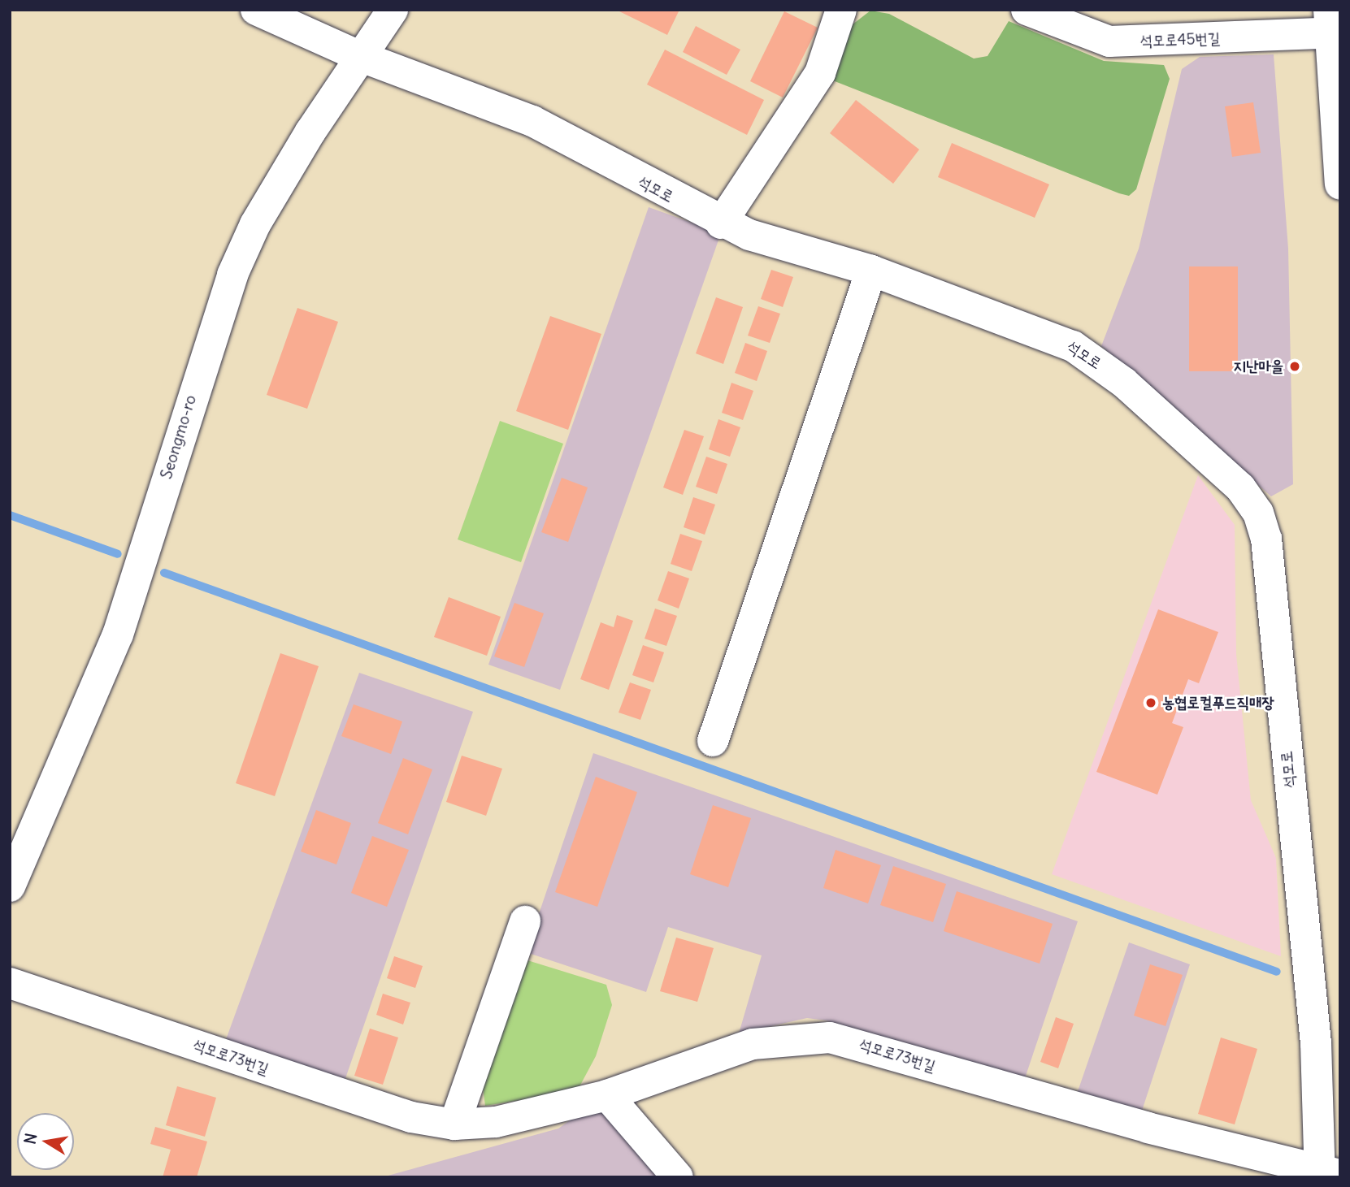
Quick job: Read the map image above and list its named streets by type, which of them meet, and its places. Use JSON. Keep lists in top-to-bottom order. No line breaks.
{"streets":{"street":["석모로45번길","석모로","Seongmo-ro","석모로73번길"]},"crossings":[["석모로","Seongmo-ro"],["석모로","석모로73번길"]],"places":["지난마을","농협로컬푸드직매장"],"north":"left"}
